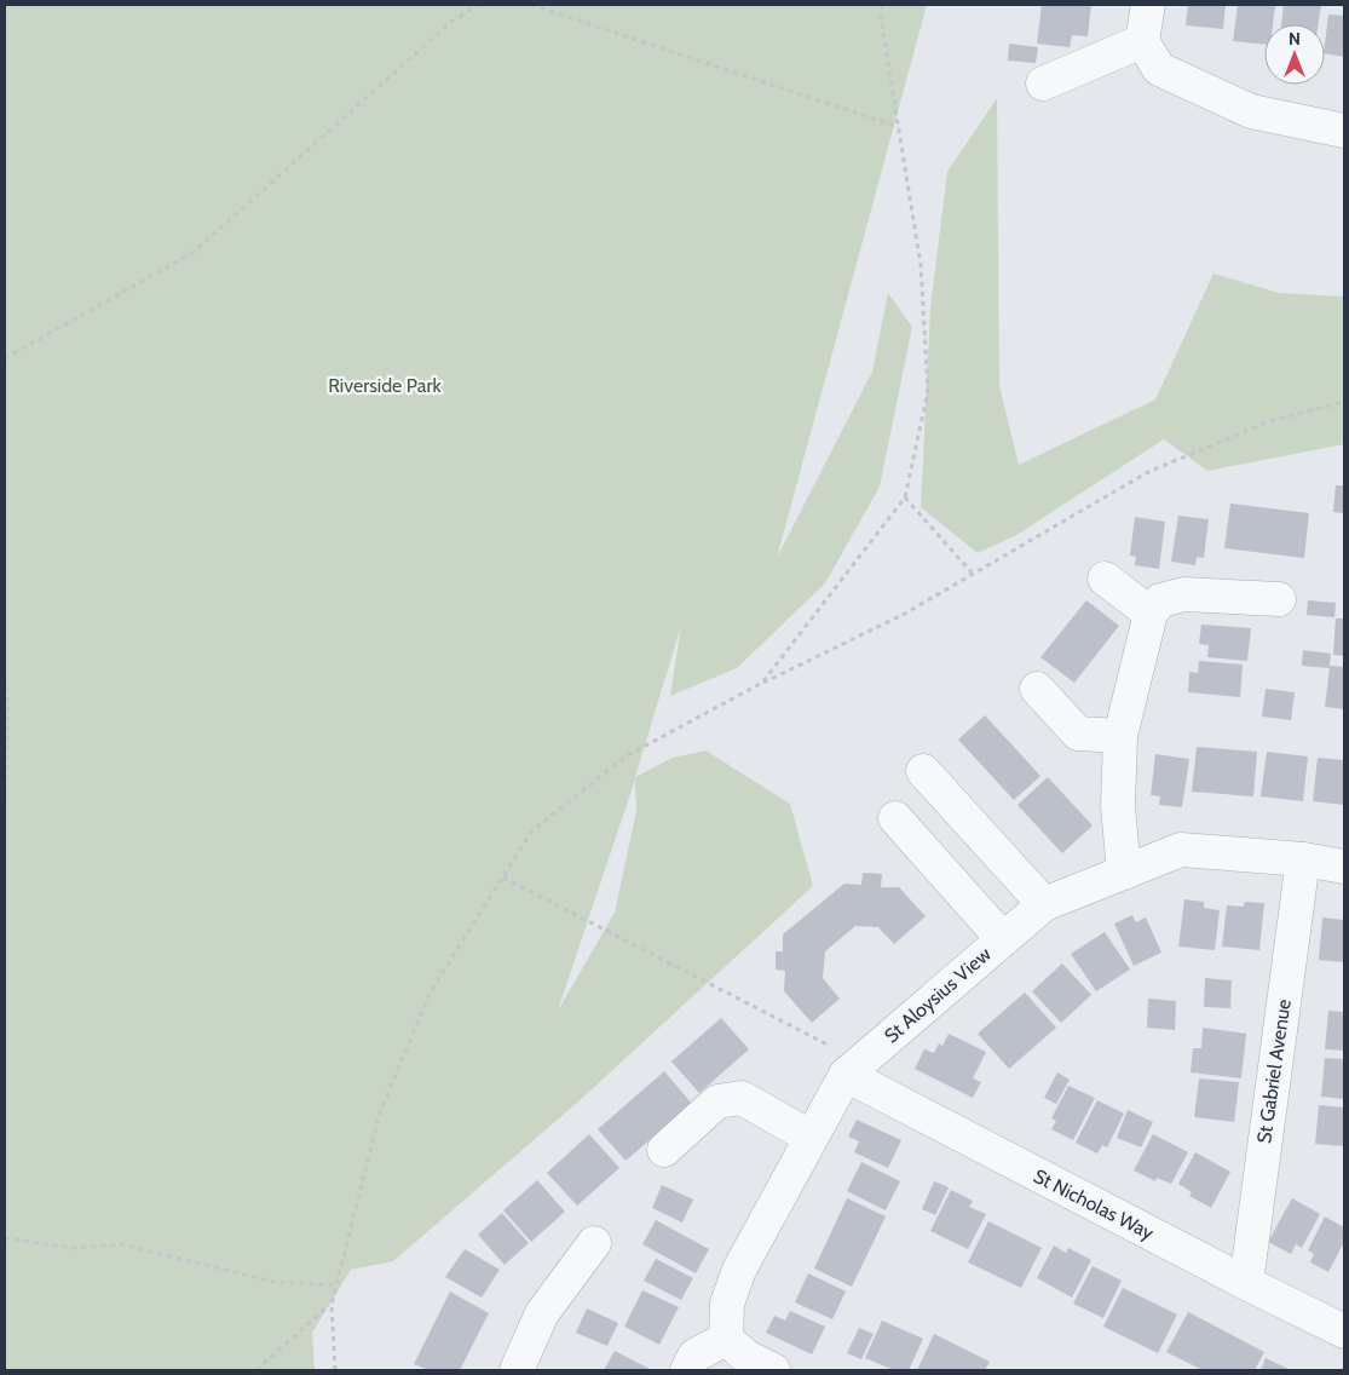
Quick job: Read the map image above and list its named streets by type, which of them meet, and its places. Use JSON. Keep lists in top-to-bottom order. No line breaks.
{"streets":{"street":["St Aloysius View","St Gabriel Avenue","St Nicholas Way"]},"crossings":[["St Aloysius View","St Gabriel Avenue"],["St Aloysius View","St Nicholas Way"],["St Gabriel Avenue","St Nicholas Way"]],"parks":["Riverside Park"],"north":"top"}
